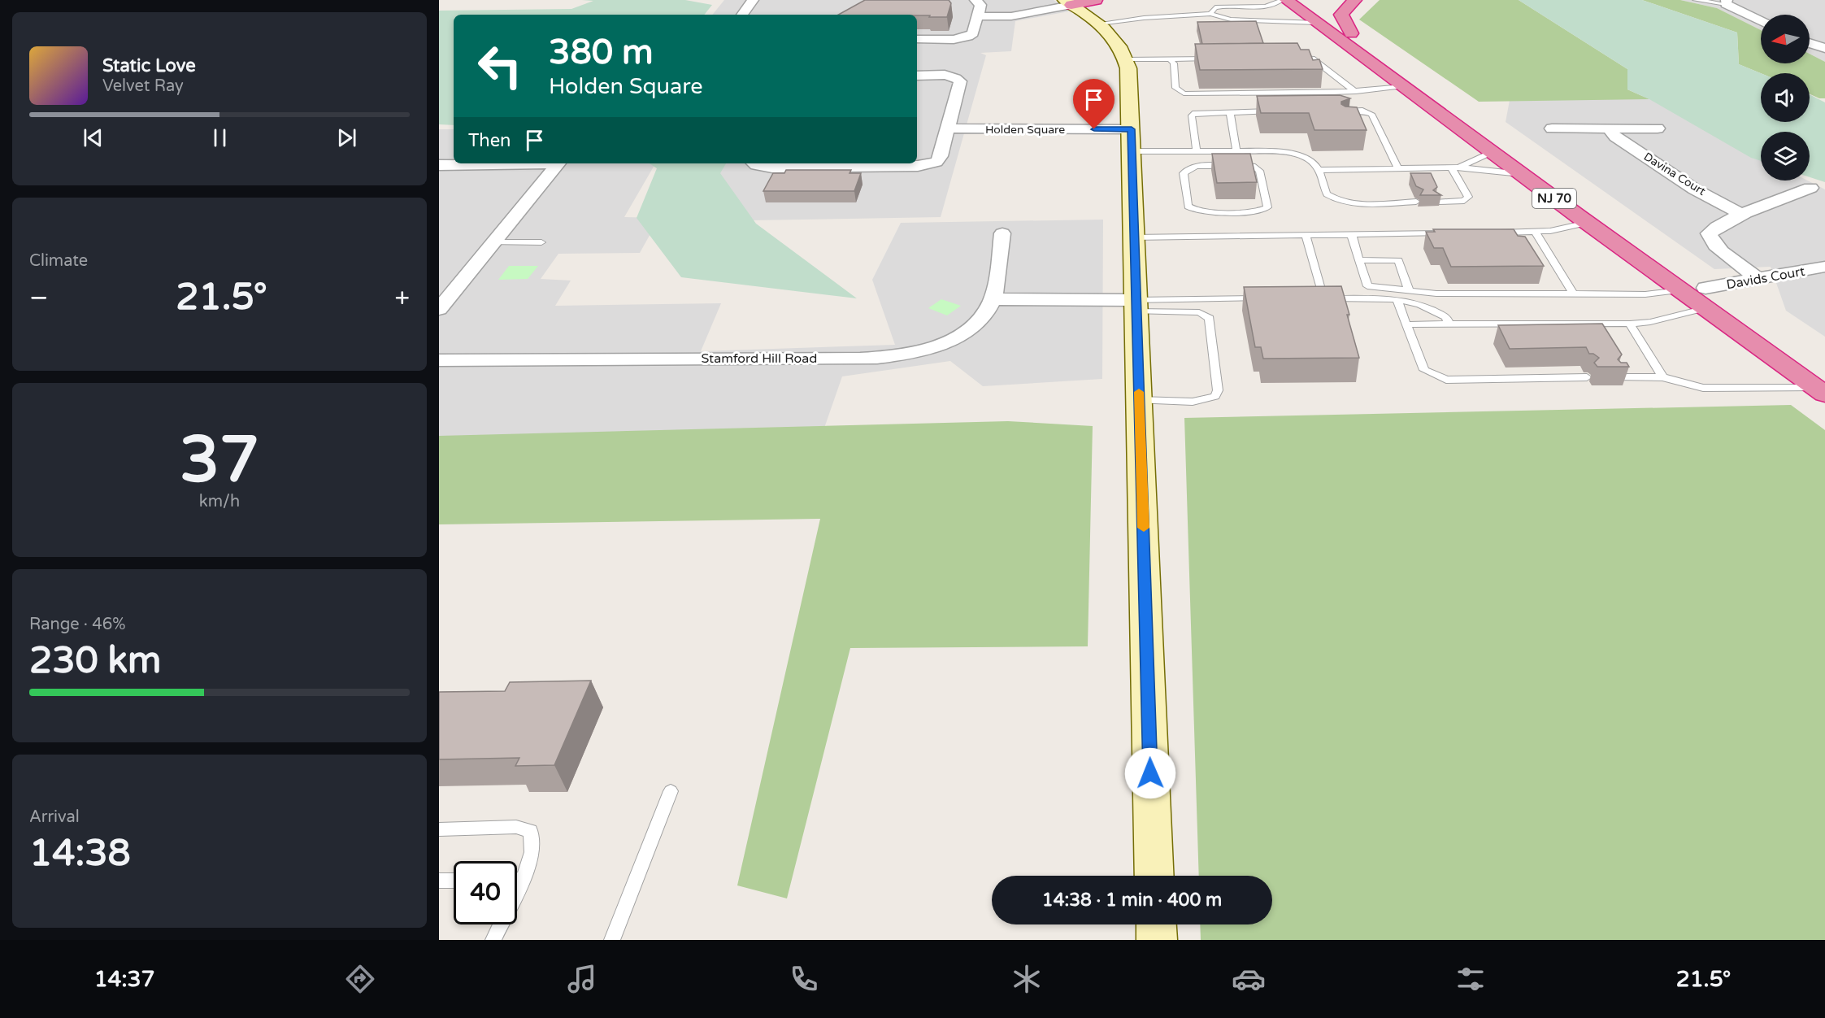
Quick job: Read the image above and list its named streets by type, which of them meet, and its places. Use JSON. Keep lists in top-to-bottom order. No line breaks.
{"streets":{"highway":["NJ 70"],"street":["Holden Square","Davina Court","Davids Court","Stamford Hill Road"]},"crossings":[["NJ 70","Davids Court"]],"north":"left","page":{"turn":["380 m","Holden Square"],"song":["Static Love","Velvet Ray"],"then":"Then","tile":["Climate",["37","km/h"],["Range · 46%","230 km"],["Arrival","14:38"]],"heat":["−","21.5°","+"],"limit":"40","trip":"14:38 · 1 min · 400 m","tabs":["14:37","21.5°"]}}
